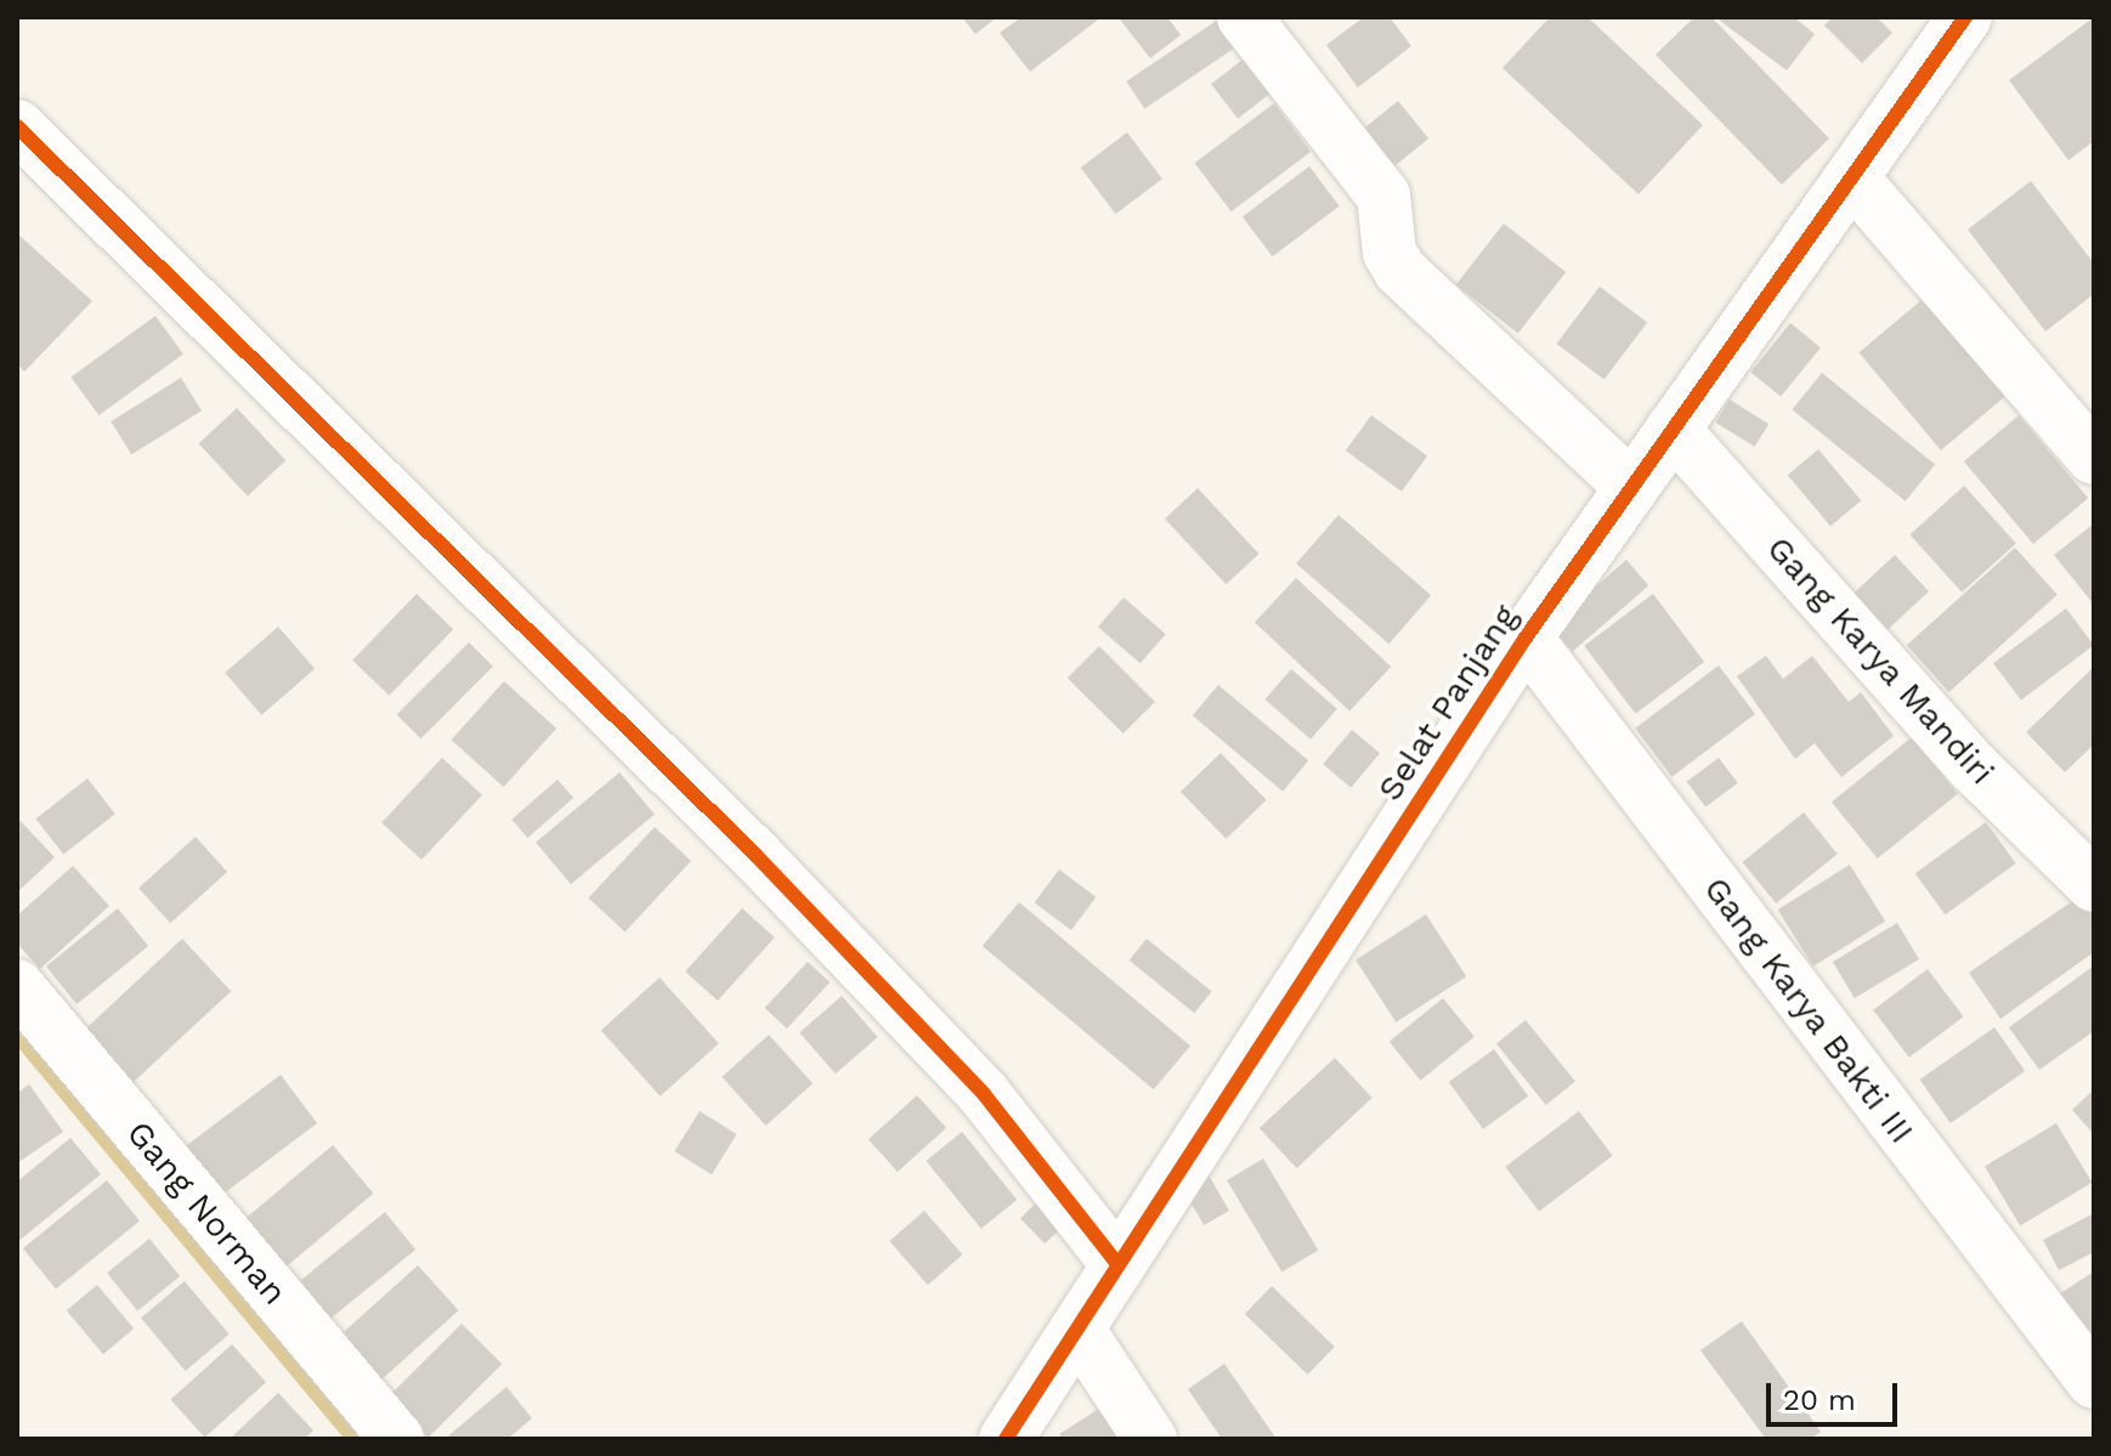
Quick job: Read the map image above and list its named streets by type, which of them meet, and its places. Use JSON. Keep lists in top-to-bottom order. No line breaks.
{"streets":{"street":["Gang Karya Mandiri","Selat Panjang","Gang Karya Bakti III","Gang Norman"]},"crossings":[["Gang Karya Mandiri","Selat Panjang"],["Selat Panjang","Gang Karya Bakti III"]],"scale_bar":"20 m"}
